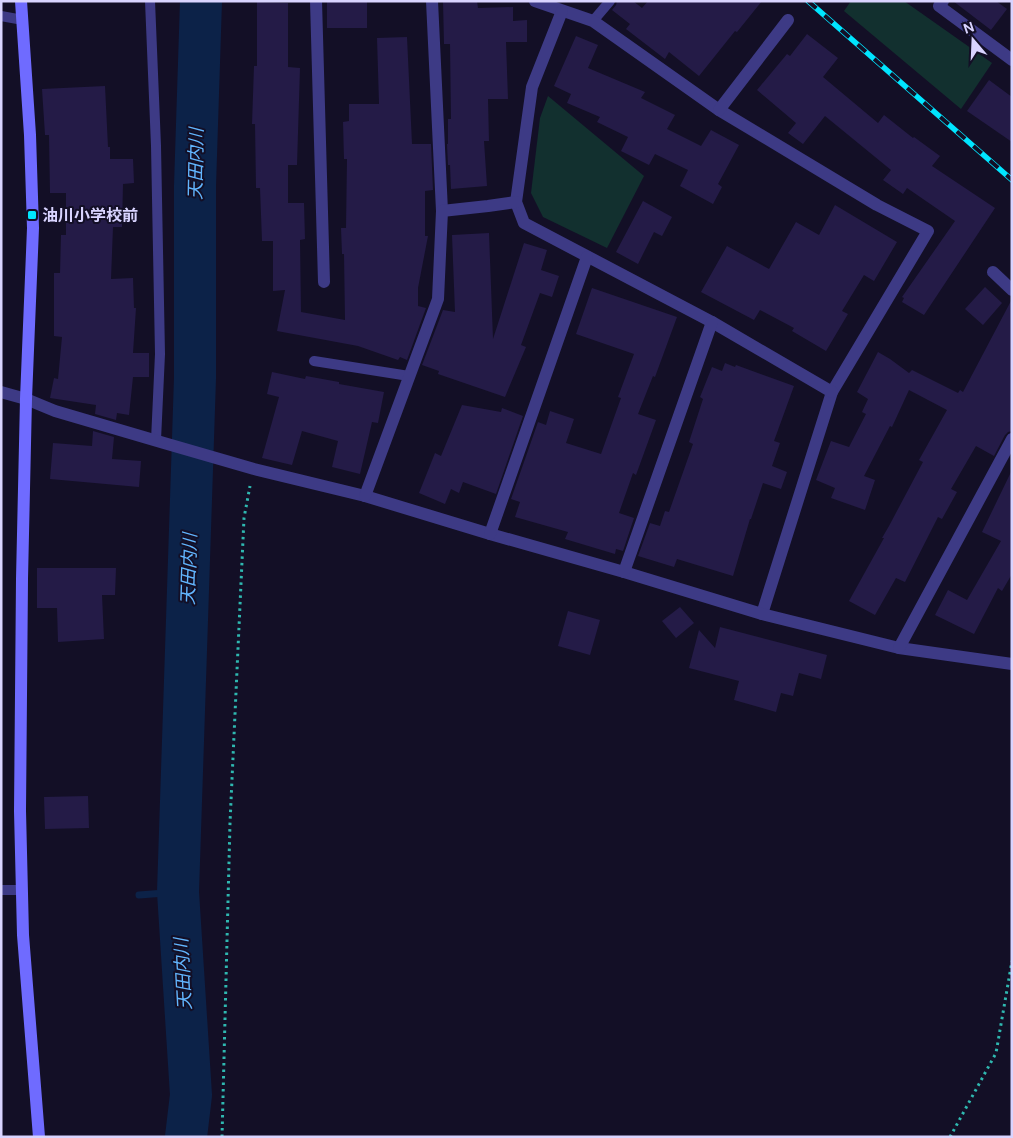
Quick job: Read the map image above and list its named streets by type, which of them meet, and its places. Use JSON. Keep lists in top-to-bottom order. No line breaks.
{"water":["天田内川"],"places":{"transit":["油川小学校前"]},"north":"top"}
